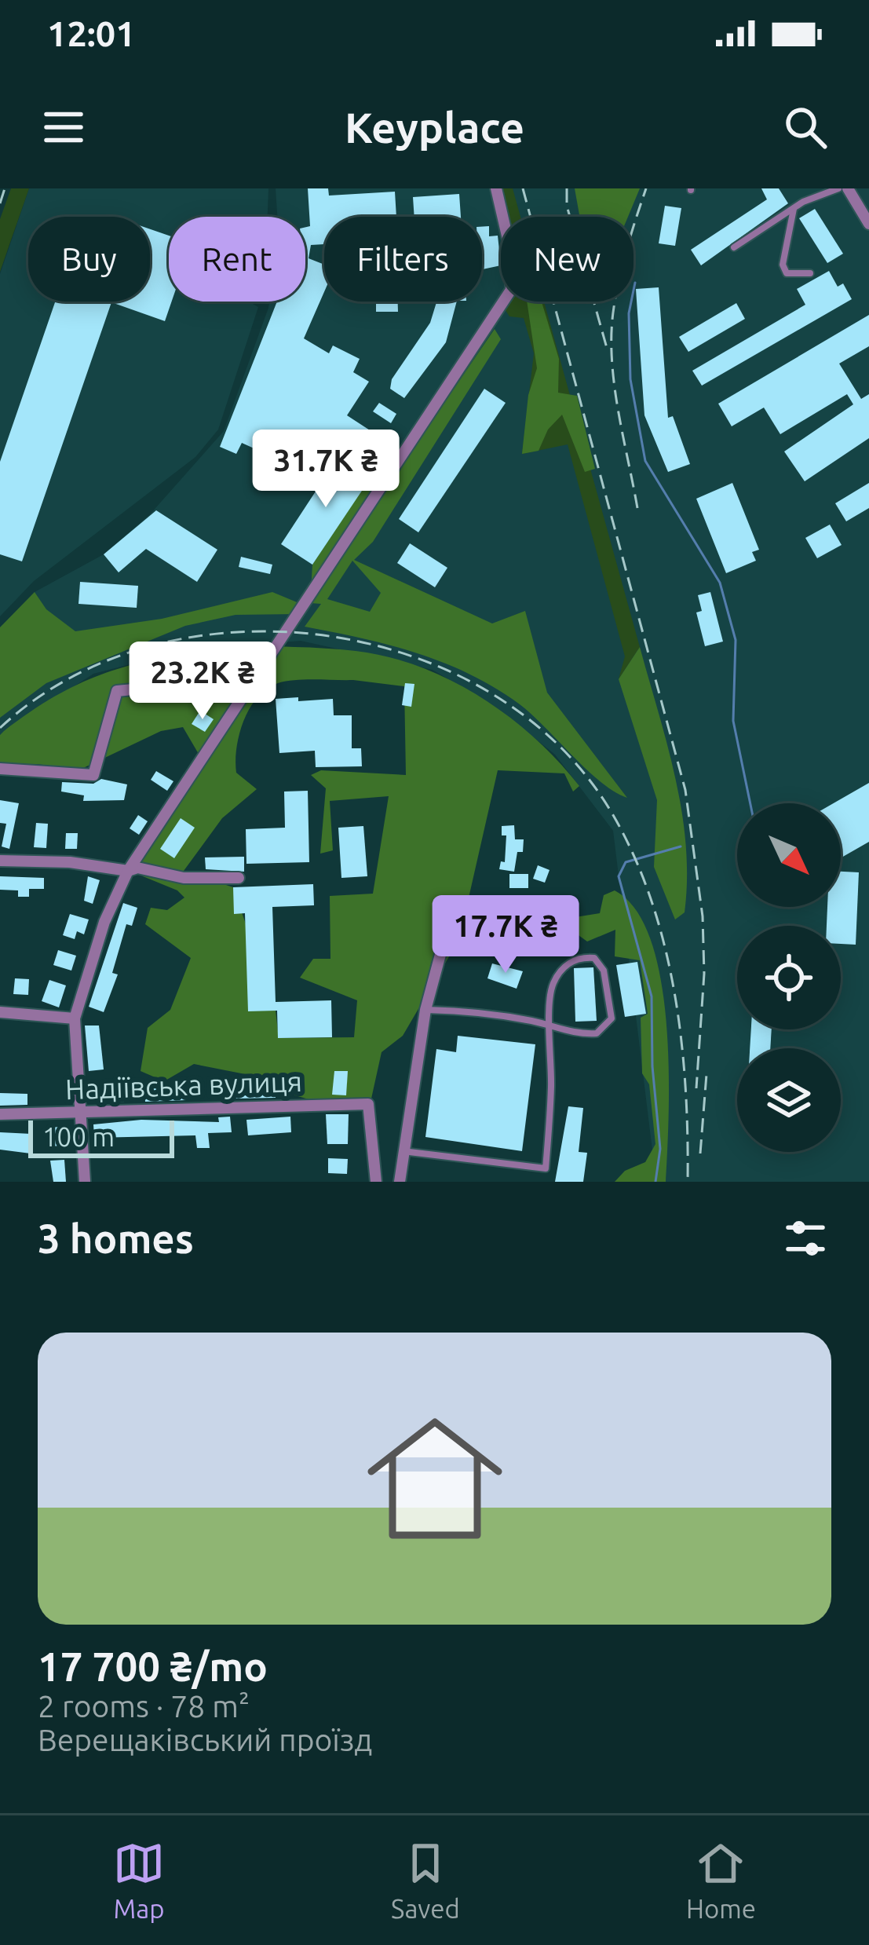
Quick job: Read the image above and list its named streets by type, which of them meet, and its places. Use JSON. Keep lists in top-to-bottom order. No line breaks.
{"streets":{"street":["Надіївська вулиця"]},"scale_bar":"100 m","north":"bottom right","page":{"status":"12:01","header":"Keyplace","chip":["Buy","Rent","Filters","New"],"price":["31.7K ₴","23.2K ₴","17.7K ₴"],"scale":"100 m","heading":"3 homes","list":[{"name":"17 700 ₴/mo","note":"2 rooms · 78 m² · Верещаківський проїзд"}],"tabs":["Map","Saved","Home"]}}
